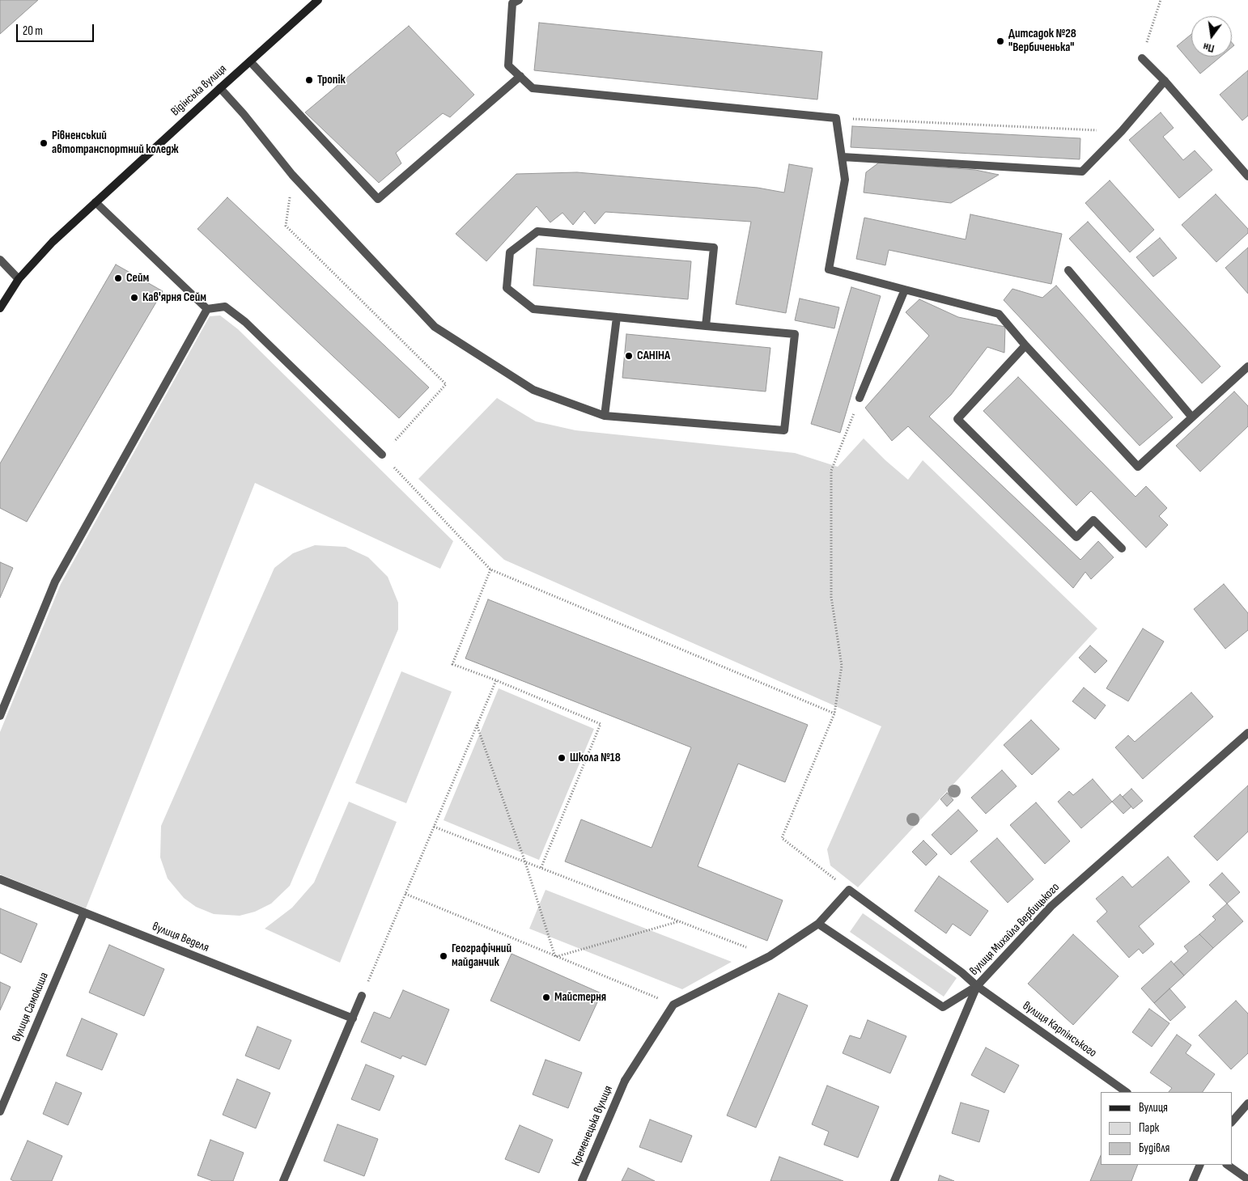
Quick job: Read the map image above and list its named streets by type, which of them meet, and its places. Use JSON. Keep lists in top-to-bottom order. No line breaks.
{"streets":{"main road":["Відінська вулиця"],"street":["вулиця Михайла Вербицького","вулиця Веделя","вулиця Самокиша","вулиця Карпінського","Кременецька вулиця"]},"crossings":[["вулиця Михайла Вербицького","вулиця Карпінського"],["вулиця Веделя","вулиця Самокиша"]],"places":["Дитсадок №28 \"Вербиченька\"","Тропік","Рівненський автотранспортний коледж","Сейм","Кав'ярня Сейм","САНІНА","Школа №18","Географічний майданчик","Майстерня"],"legend":["Вулиця","Парк","Будівля"],"scale_bar":"20 m","north":"bottom"}
